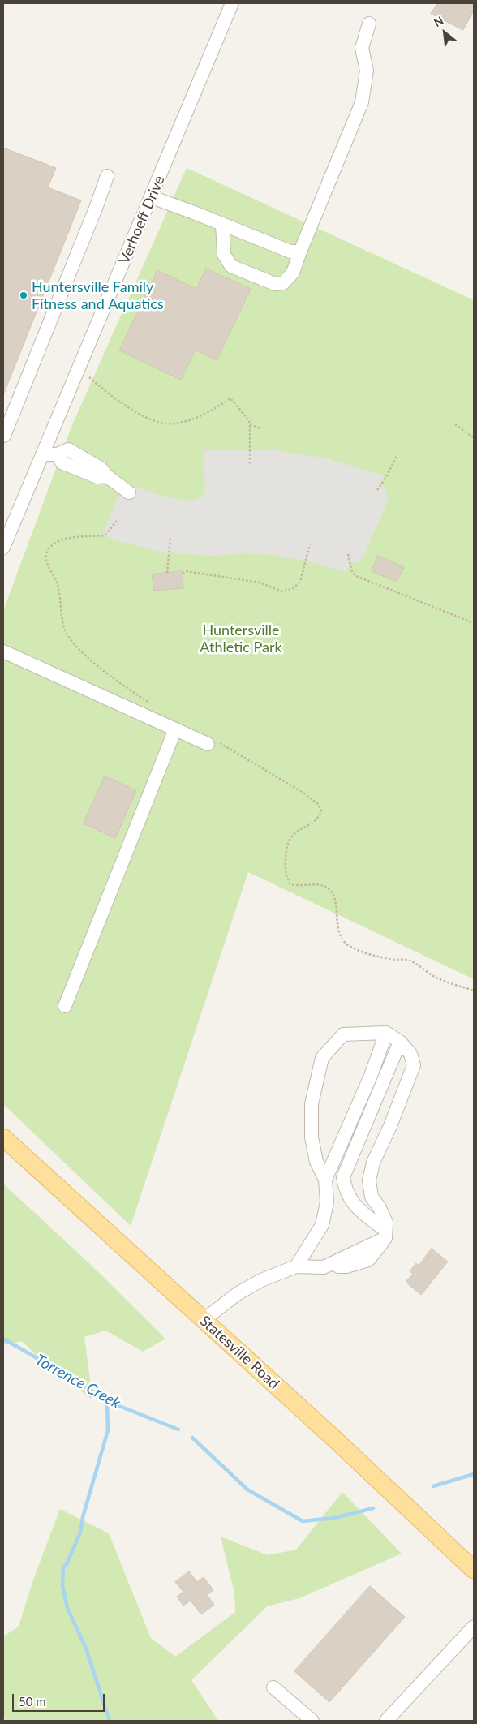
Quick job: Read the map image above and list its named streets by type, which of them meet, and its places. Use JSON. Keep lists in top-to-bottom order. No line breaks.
{"streets":{"main road":["Statesville Road"],"street":["Verhoeff Drive"]},"water":["Torrence Creek"],"parks":["Huntersville Athletic Park"],"places":["Huntersville Family Fitness and Aquatics"],"scale_bar":"50 m","north":"top left"}
